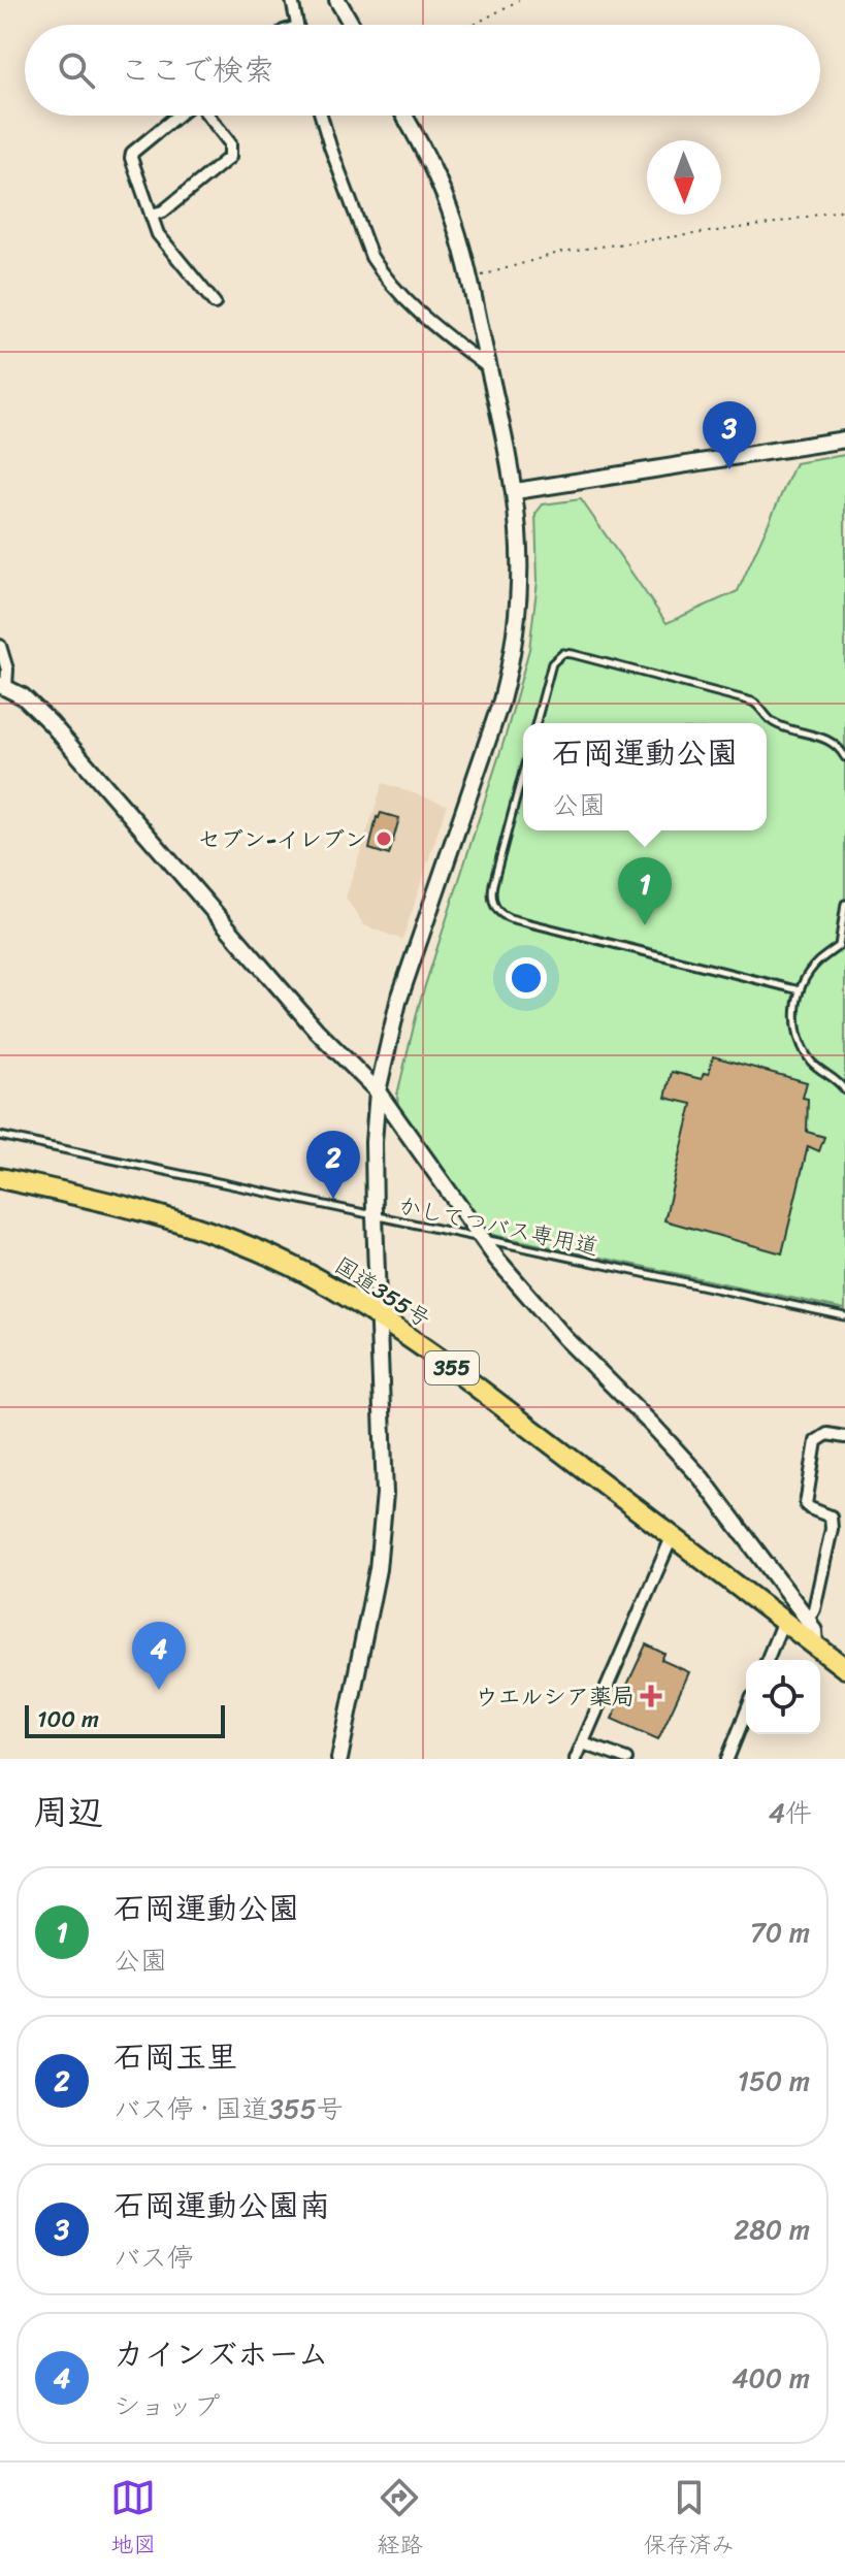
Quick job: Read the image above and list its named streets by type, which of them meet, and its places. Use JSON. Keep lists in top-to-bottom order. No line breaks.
{"streets":{"highway":["国道355号","355"],"lane":["かしてつバス専用道"]},"places":{"other":["セブン-イレブン"],"health":["ウエルシア薬局"]},"scale_bar":"100 m","north":"bottom","page":{"search":"ここで検索","pins":["3","1","2","4"],"popup":["石岡運動公園","公園"],"scale":"100 m","heading":["周辺","4件"],"list":[{"mark":"1","name":"石岡運動公園","note":"公園","value":"70 m"},{"mark":"2","name":"石岡玉里","note":"バス停 · 国道355号","value":"150 m"},{"mark":"3","name":"石岡運動公園南","note":"バス停","value":"280 m"},{"mark":"4","name":"カインズホーム","note":"ショップ","value":"400 m"}],"nav":["地図","経路","保存済み"]}}
